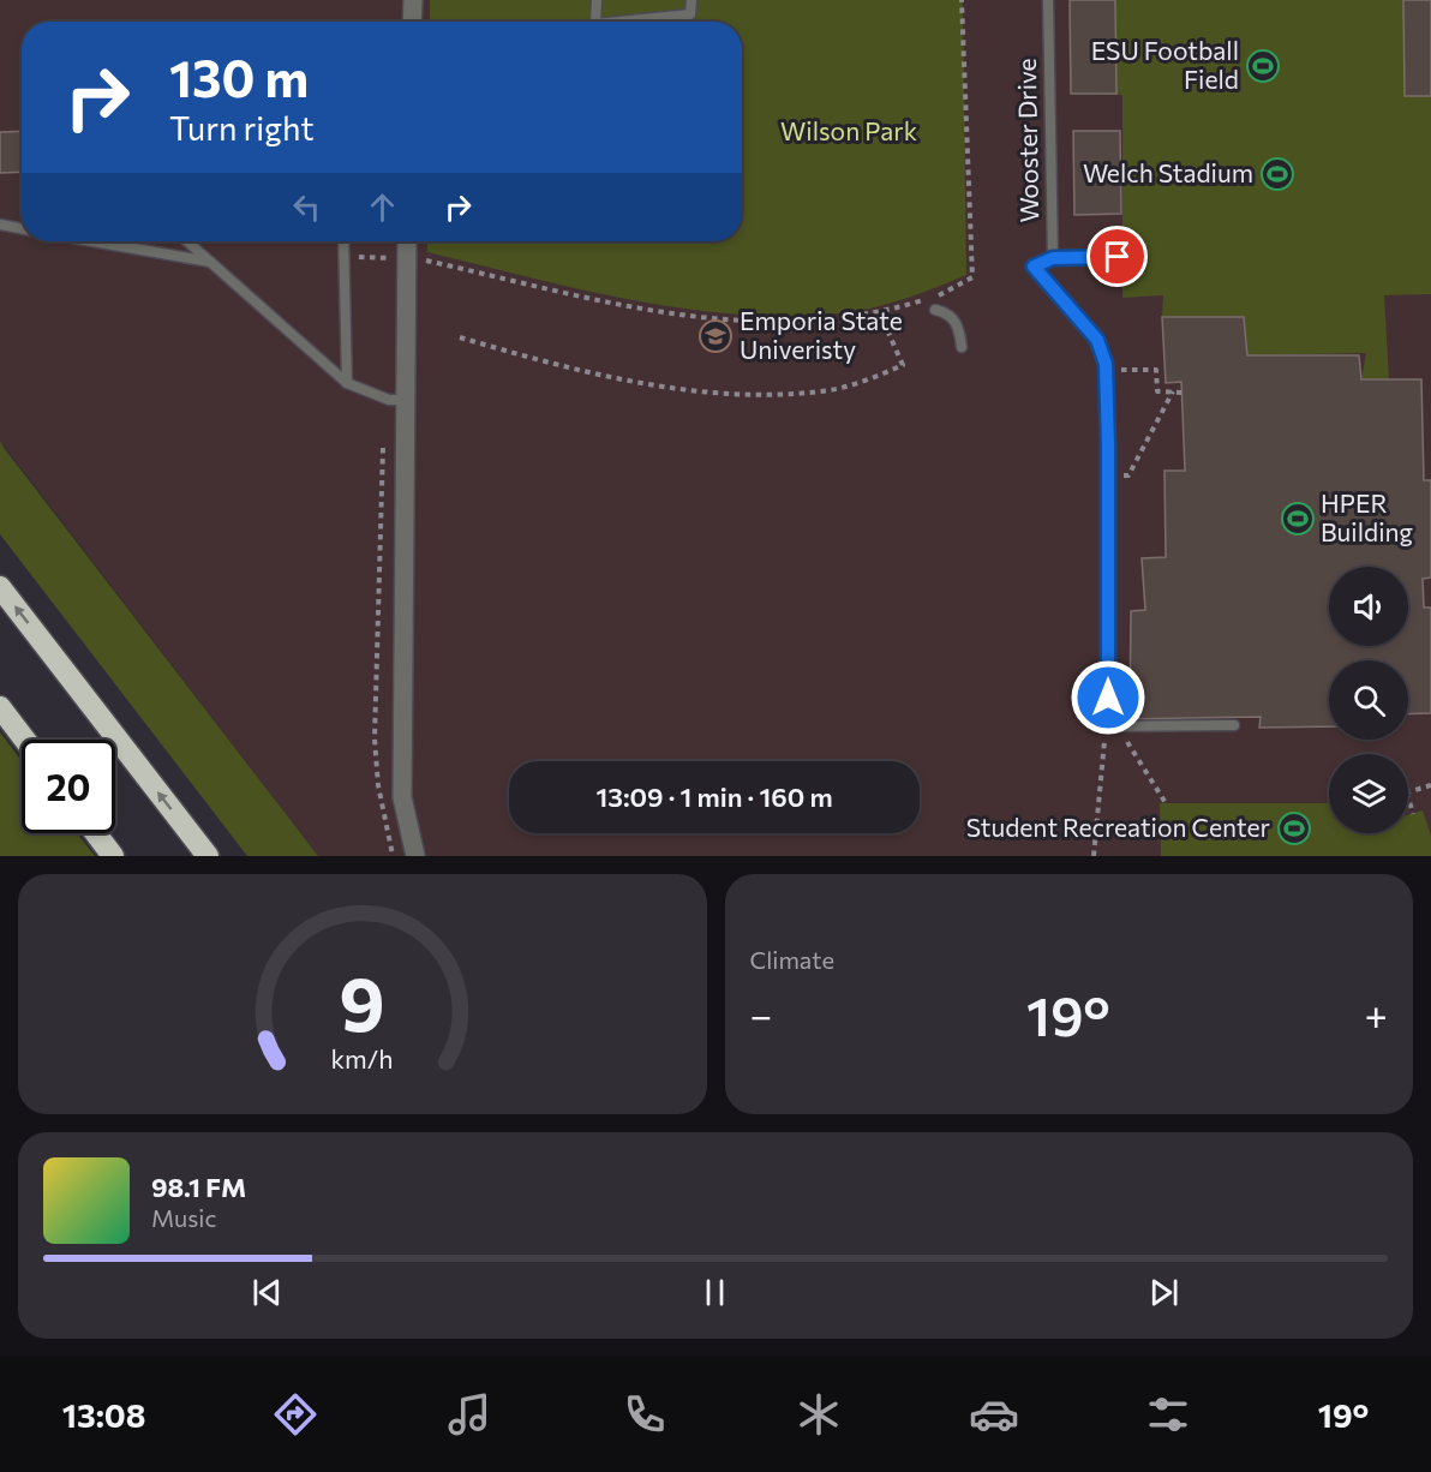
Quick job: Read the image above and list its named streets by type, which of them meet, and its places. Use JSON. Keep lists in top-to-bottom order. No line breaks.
{"streets":{"lane":["Wooster Drive"]},"parks":["Wilson Park"],"places":{"sports":["ESU Football Field","Welch Stadium","HPER Building","Student Recreation Center"],"school or university":["Emporia State Univeristy"]},"page":{"turn":["130 m","Turn right"],"limit":"20","trip":"13:09 · 1 min · 160 m","tile":"Climate","heat":["−","19°","+"],"song":["98.1 FM","Music"],"tabs":["13:08","19°"],"gauge":["9","km/h"]}}
